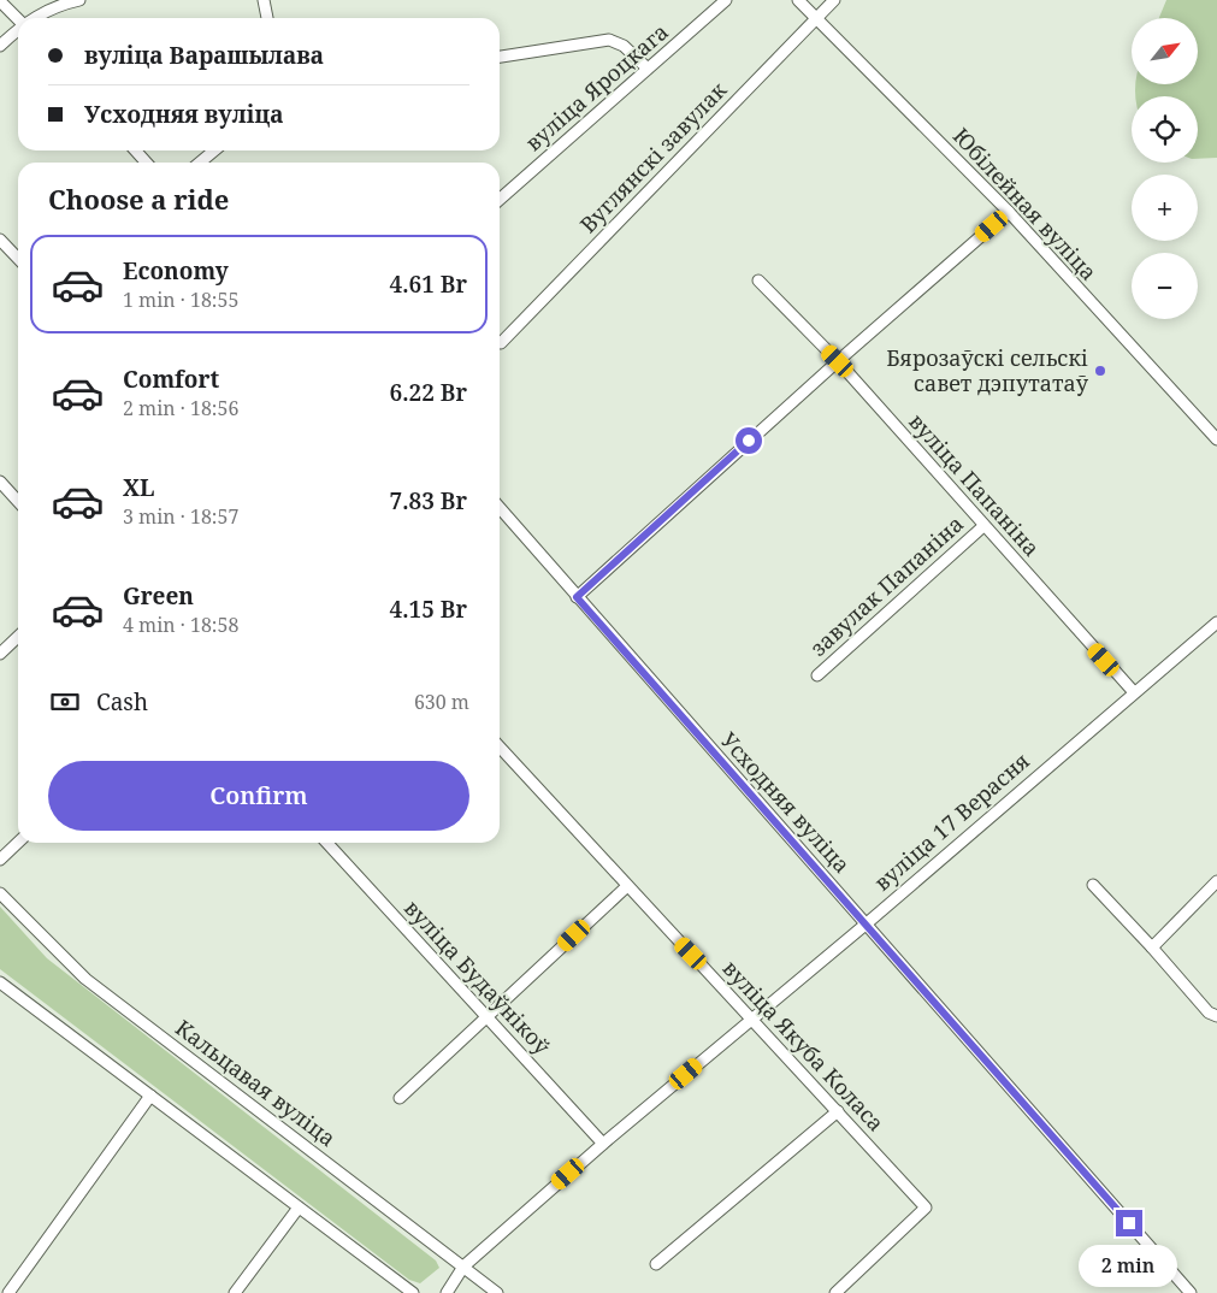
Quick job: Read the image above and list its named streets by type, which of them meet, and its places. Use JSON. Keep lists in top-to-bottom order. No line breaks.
{"streets":{"street":["вуліца Яроцкага","Вуглянскі завулак","Юбілейная вуліца","вуліца Папаніна","завулак Папаніна","Усходняя вуліца","вуліца 17 Верасня","вуліца Будаўнікоў","вуліца Якуба Коласа","Кальцавая вуліца"]},"crossings":[["Вуглянскі завулак","Юбілейная вуліца"],["вуліца Папаніна","завулак Папаніна"],["вуліца Папаніна","вуліца 17 Верасня"],["Усходняя вуліца","вуліца 17 Верасня"],["вуліца 17 Верасня","вуліца Будаўнікоў"],["вуліца 17 Верасня","вуліца Якуба Коласа"],["вуліца 17 Верасня","Кальцавая вуліца"]],"places":["Бярозаўскі сельскі савет дэпутатаў"],"north":"top right","page":{"map_buttons":["+","−"],"banner":["вуліца Варашылава","Усходняя вуліца"],"heading":"Choose a ride","list":[{"name":"Economy","note":"1 min · 18:55","value":"4.61 Br"},{"name":"Comfort","note":"2 min · 18:56","value":"6.22 Br"},{"name":"XL","note":"3 min · 18:57","value":"7.83 Br"},{"name":"Green","note":"4 min · 18:58","value":"4.15 Br"}],"pay":["Cash","630 m"],"buttons":"Confirm","bubble":"2 min"}}
